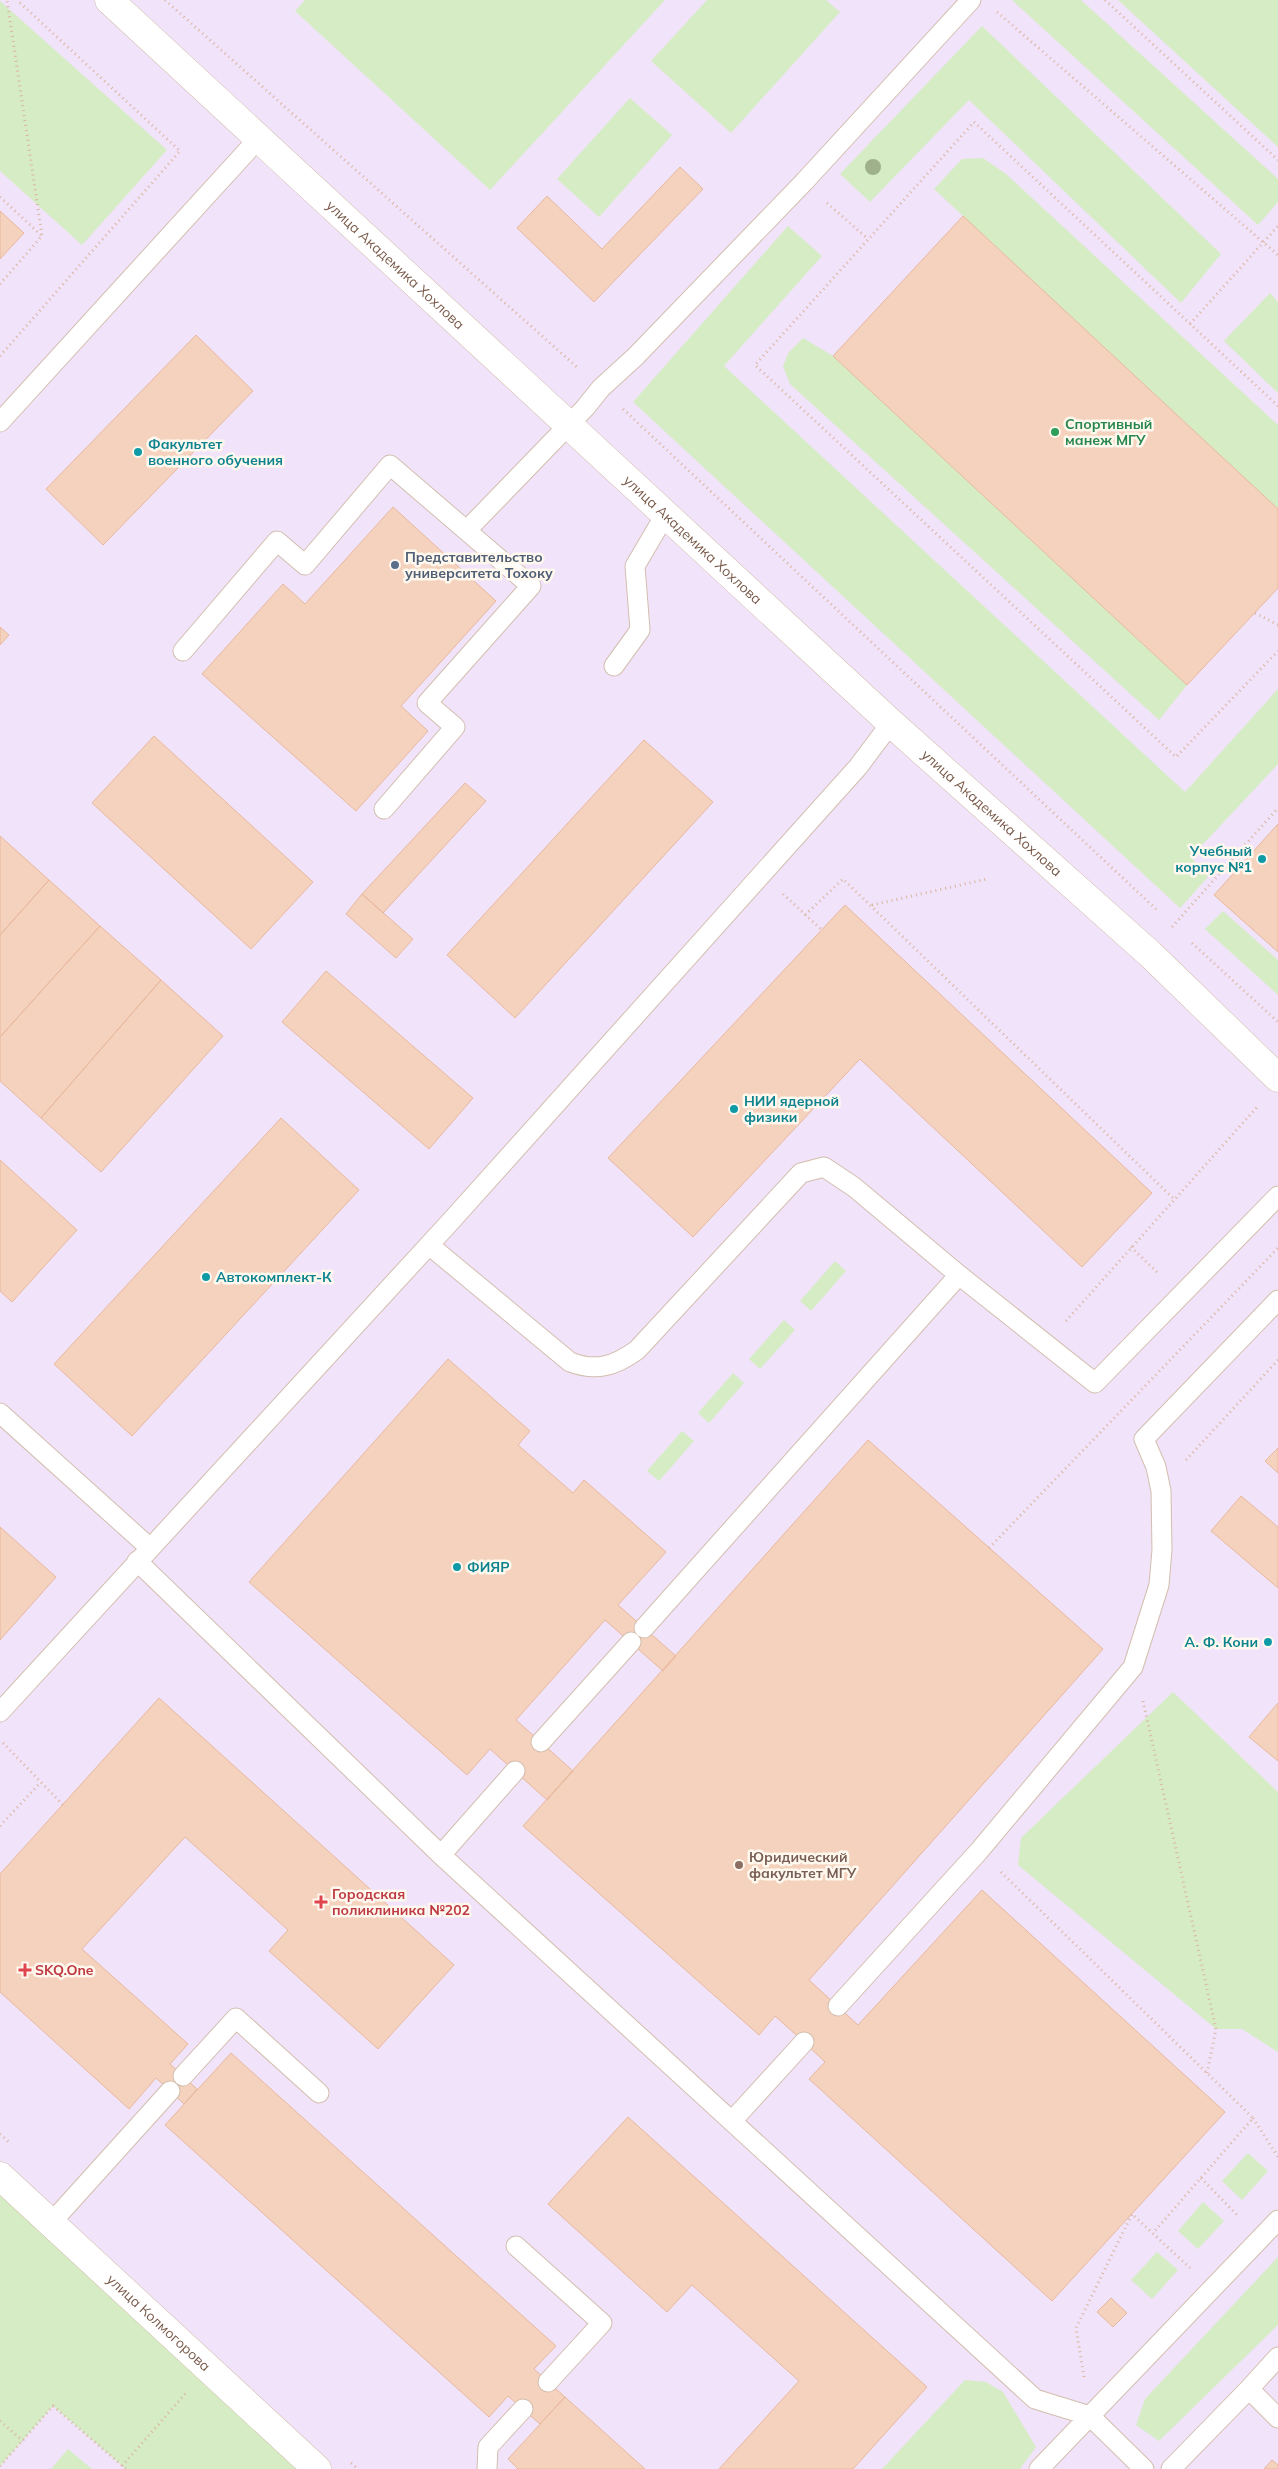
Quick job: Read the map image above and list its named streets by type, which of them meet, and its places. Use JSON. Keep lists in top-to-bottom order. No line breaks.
{"streets":{"street":["улица Академика Хохлова","улица Колмогорова"]},"places":{"other":["Спортивный манеж МГУ","Факультет военного обучения","Представительство университета Тохоку","Учебный корпус №1","НИИ ядерной физики","Автокомплект-К","ФИЯР","А. Ф. Кони","Юридический факультет МГУ"],"health":["Городская поликлиника №202","SKQ.One"]}}
